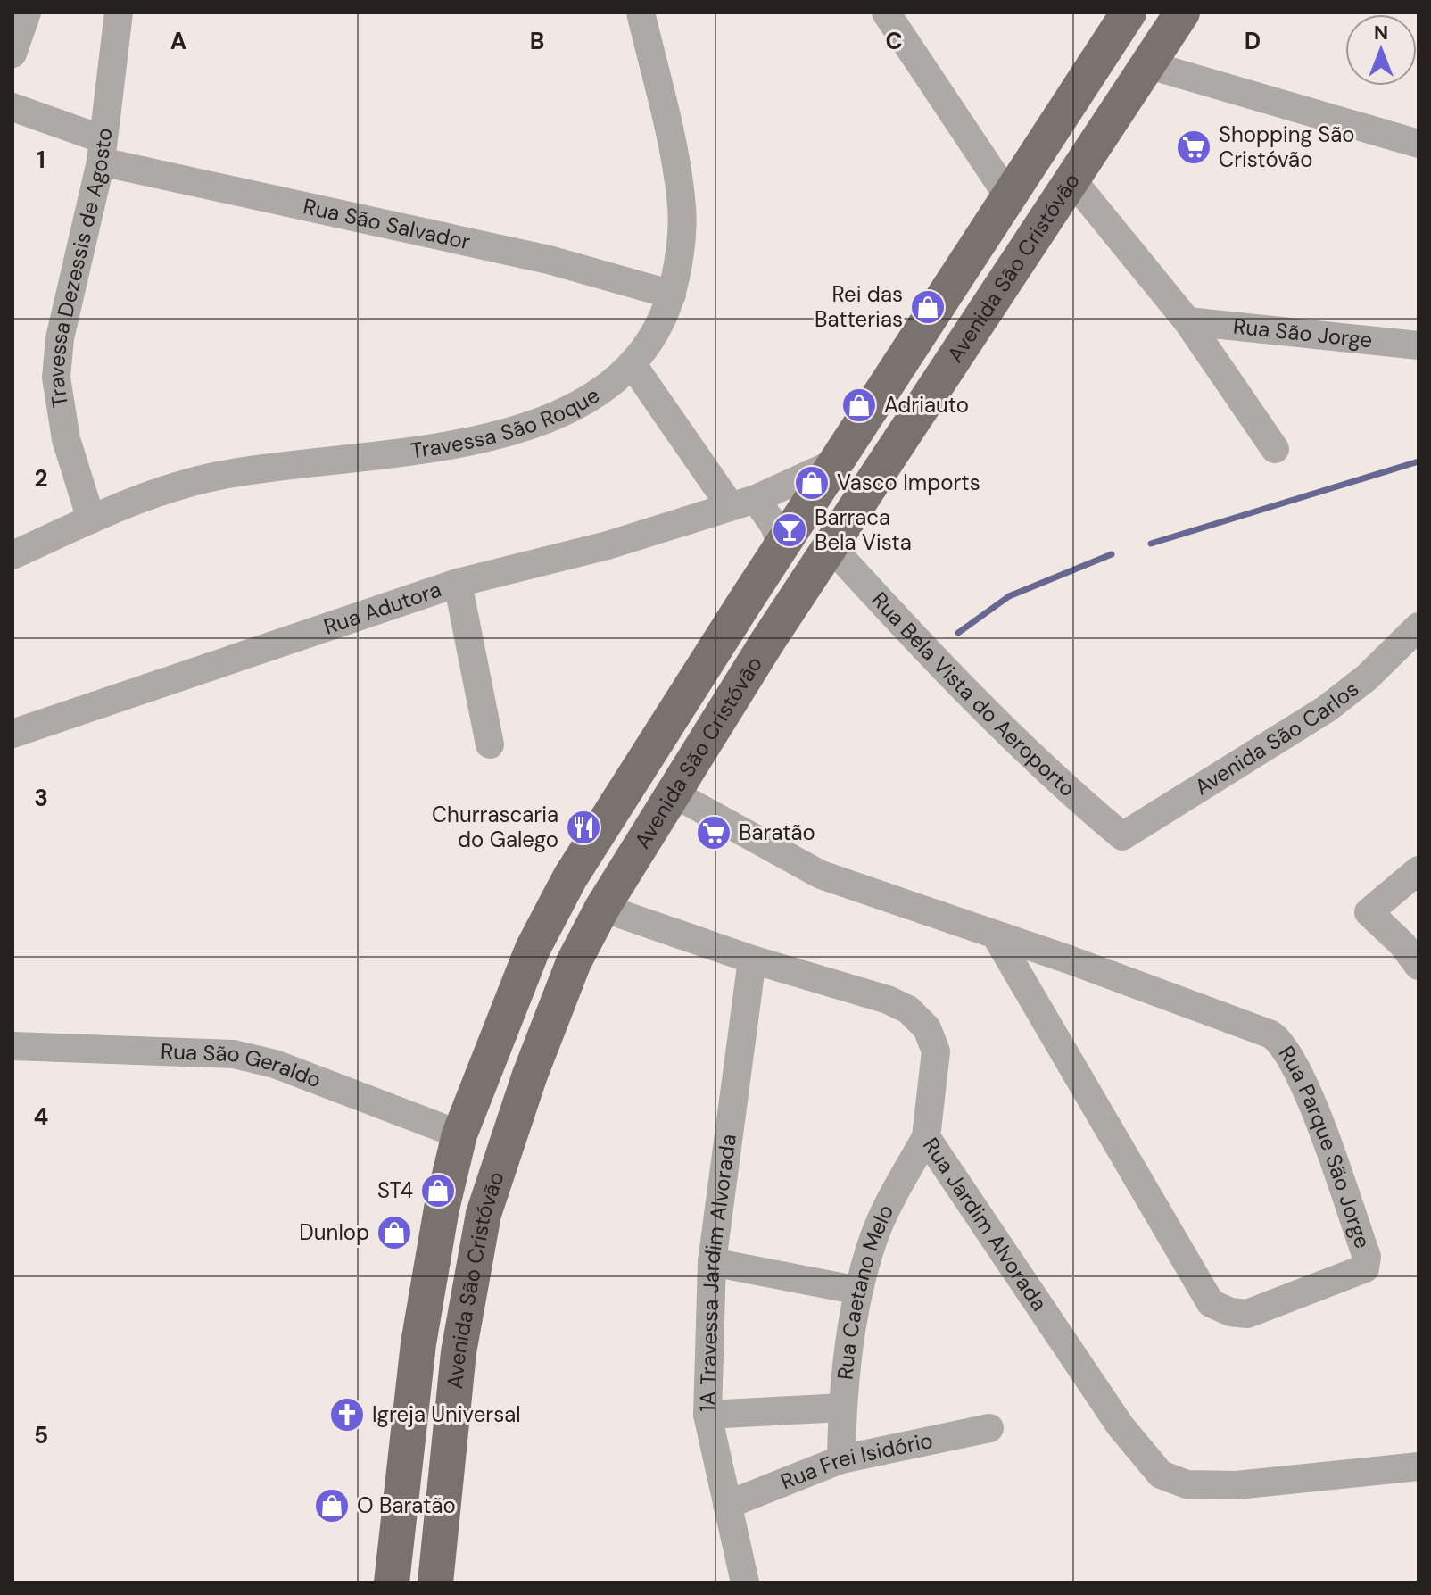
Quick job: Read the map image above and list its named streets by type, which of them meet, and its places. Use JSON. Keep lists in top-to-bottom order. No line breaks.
{"streets":{"main road":["Avenida São Cristóvão"],"street":["Rua São Salvador","Travessa Dezessis de Agosto","Rua São Jorge","Travessa São Roque","Rua Adutora","Rua Bela Vista do Aeroporto","Avenida São Carlos","Rua São Geraldo","Rua Parque São Jorge","Rua Jardim Alvorada","1A Travessa Jardim Alvorada","Rua Caetano Melo","Rua Frei Isidório"]},"crossings":[["Rua São Salvador","Travessa Dezessis de Agosto"],["Rua São Salvador","Travessa São Roque"],["Travessa Dezessis de Agosto","Travessa São Roque"],["Avenida São Cristóvão","Rua São Jorge"],["Avenida São Cristóvão","Rua Adutora"],["Avenida São Cristóvão","Rua Bela Vista do Aeroporto"],["Avenida São Cristóvão","Rua São Geraldo"],["Avenida São Cristóvão","Rua Parque São Jorge"],["Avenida São Cristóvão","Rua Jardim Alvorada"],["Rua Bela Vista do Aeroporto","Avenida São Carlos"],["Rua Jardim Alvorada","1A Travessa Jardim Alvorada"],["Rua Jardim Alvorada","Rua Caetano Melo"],["1A Travessa Jardim Alvorada","Rua Frei Isidório"],["Rua Caetano Melo","Rua Frei Isidório"]],"places":{"supermarket":["Shopping São Cristóvão","Baratão"],"shop":["Rei das Batterias","Adriauto","Vasco Imports","ST4","Dunlop","O Baratão"],"bar":["Barraca Bela Vista"],"restaurant":["Churrascaria do Galego"],"church":["Igreja Universal"]},"north":"top","grid":{"columns":["A","B","C","D"],"rows":["1","2","3","4","5"]}}
